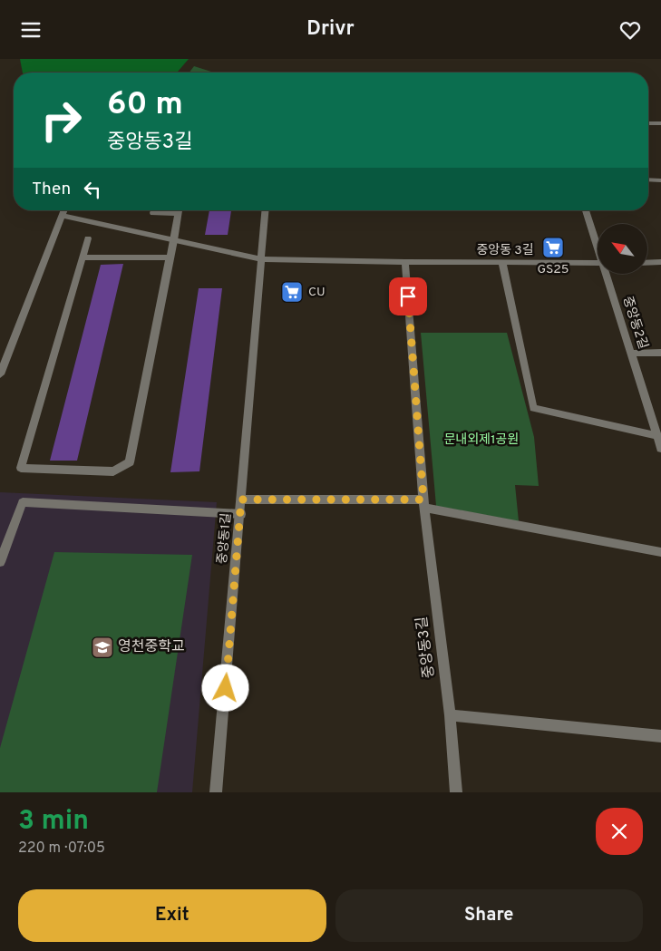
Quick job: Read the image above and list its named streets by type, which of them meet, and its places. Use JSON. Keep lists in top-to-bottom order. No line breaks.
{"streets":{"street":["중앙동 3길","중앙동2길","중앙동1길","중앙동3길"]},"crossings":[["중앙동 3길","중앙동1길"],["중앙동 3길","중앙동3길"]],"parks":["문내외제1공원"],"places":{"supermarket":["GS25","CU"],"school or university":["영천중학교"]},"north":"top left","page":{"header":"Drivr","turn":["60 m","중앙동3길"],"then":"Then","heading":["3 min","220 m · 07:05"],"buttons":["Exit","Share"]}}
